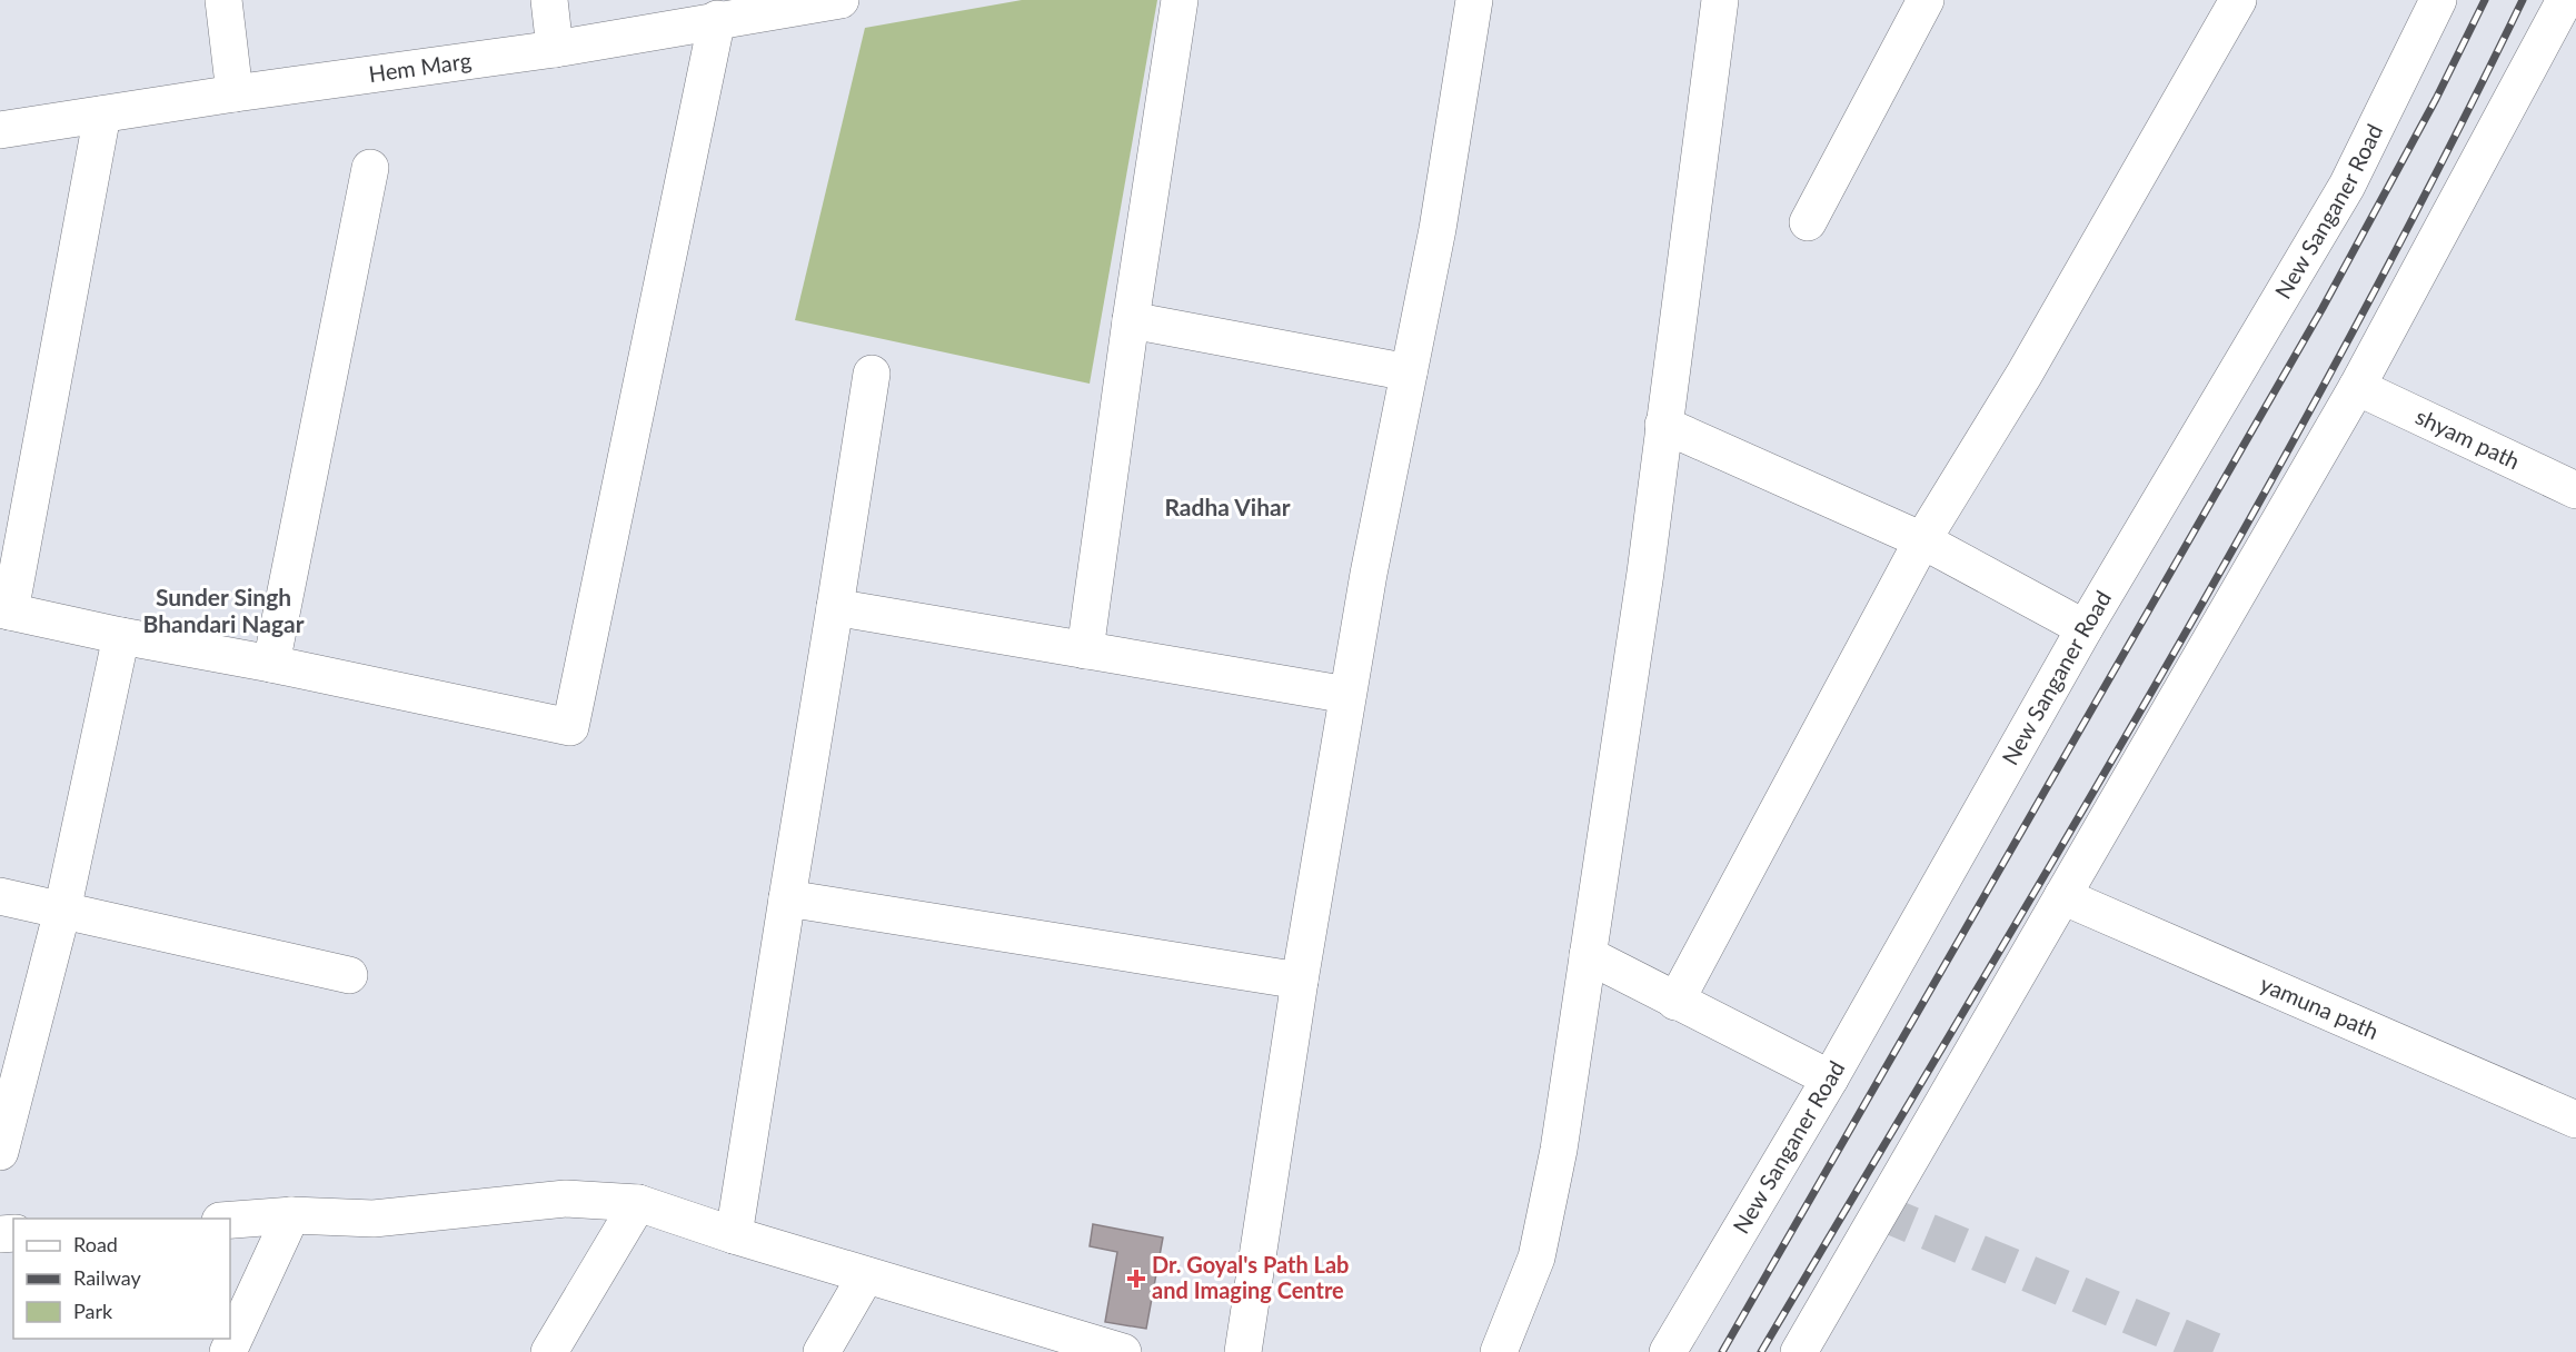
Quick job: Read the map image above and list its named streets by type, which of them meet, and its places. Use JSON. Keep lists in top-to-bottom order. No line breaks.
{"streets":{"street":["Hem Marg","New Sanganer Road","shyam path","yamuna path"]},"districts":["Radha Vihar","Sunder Singh Bhandari Nagar"],"places":{"health":["Dr. Goyal's Path Lab and Imaging Centre"]},"legend":["Road","Railway","Park"]}
